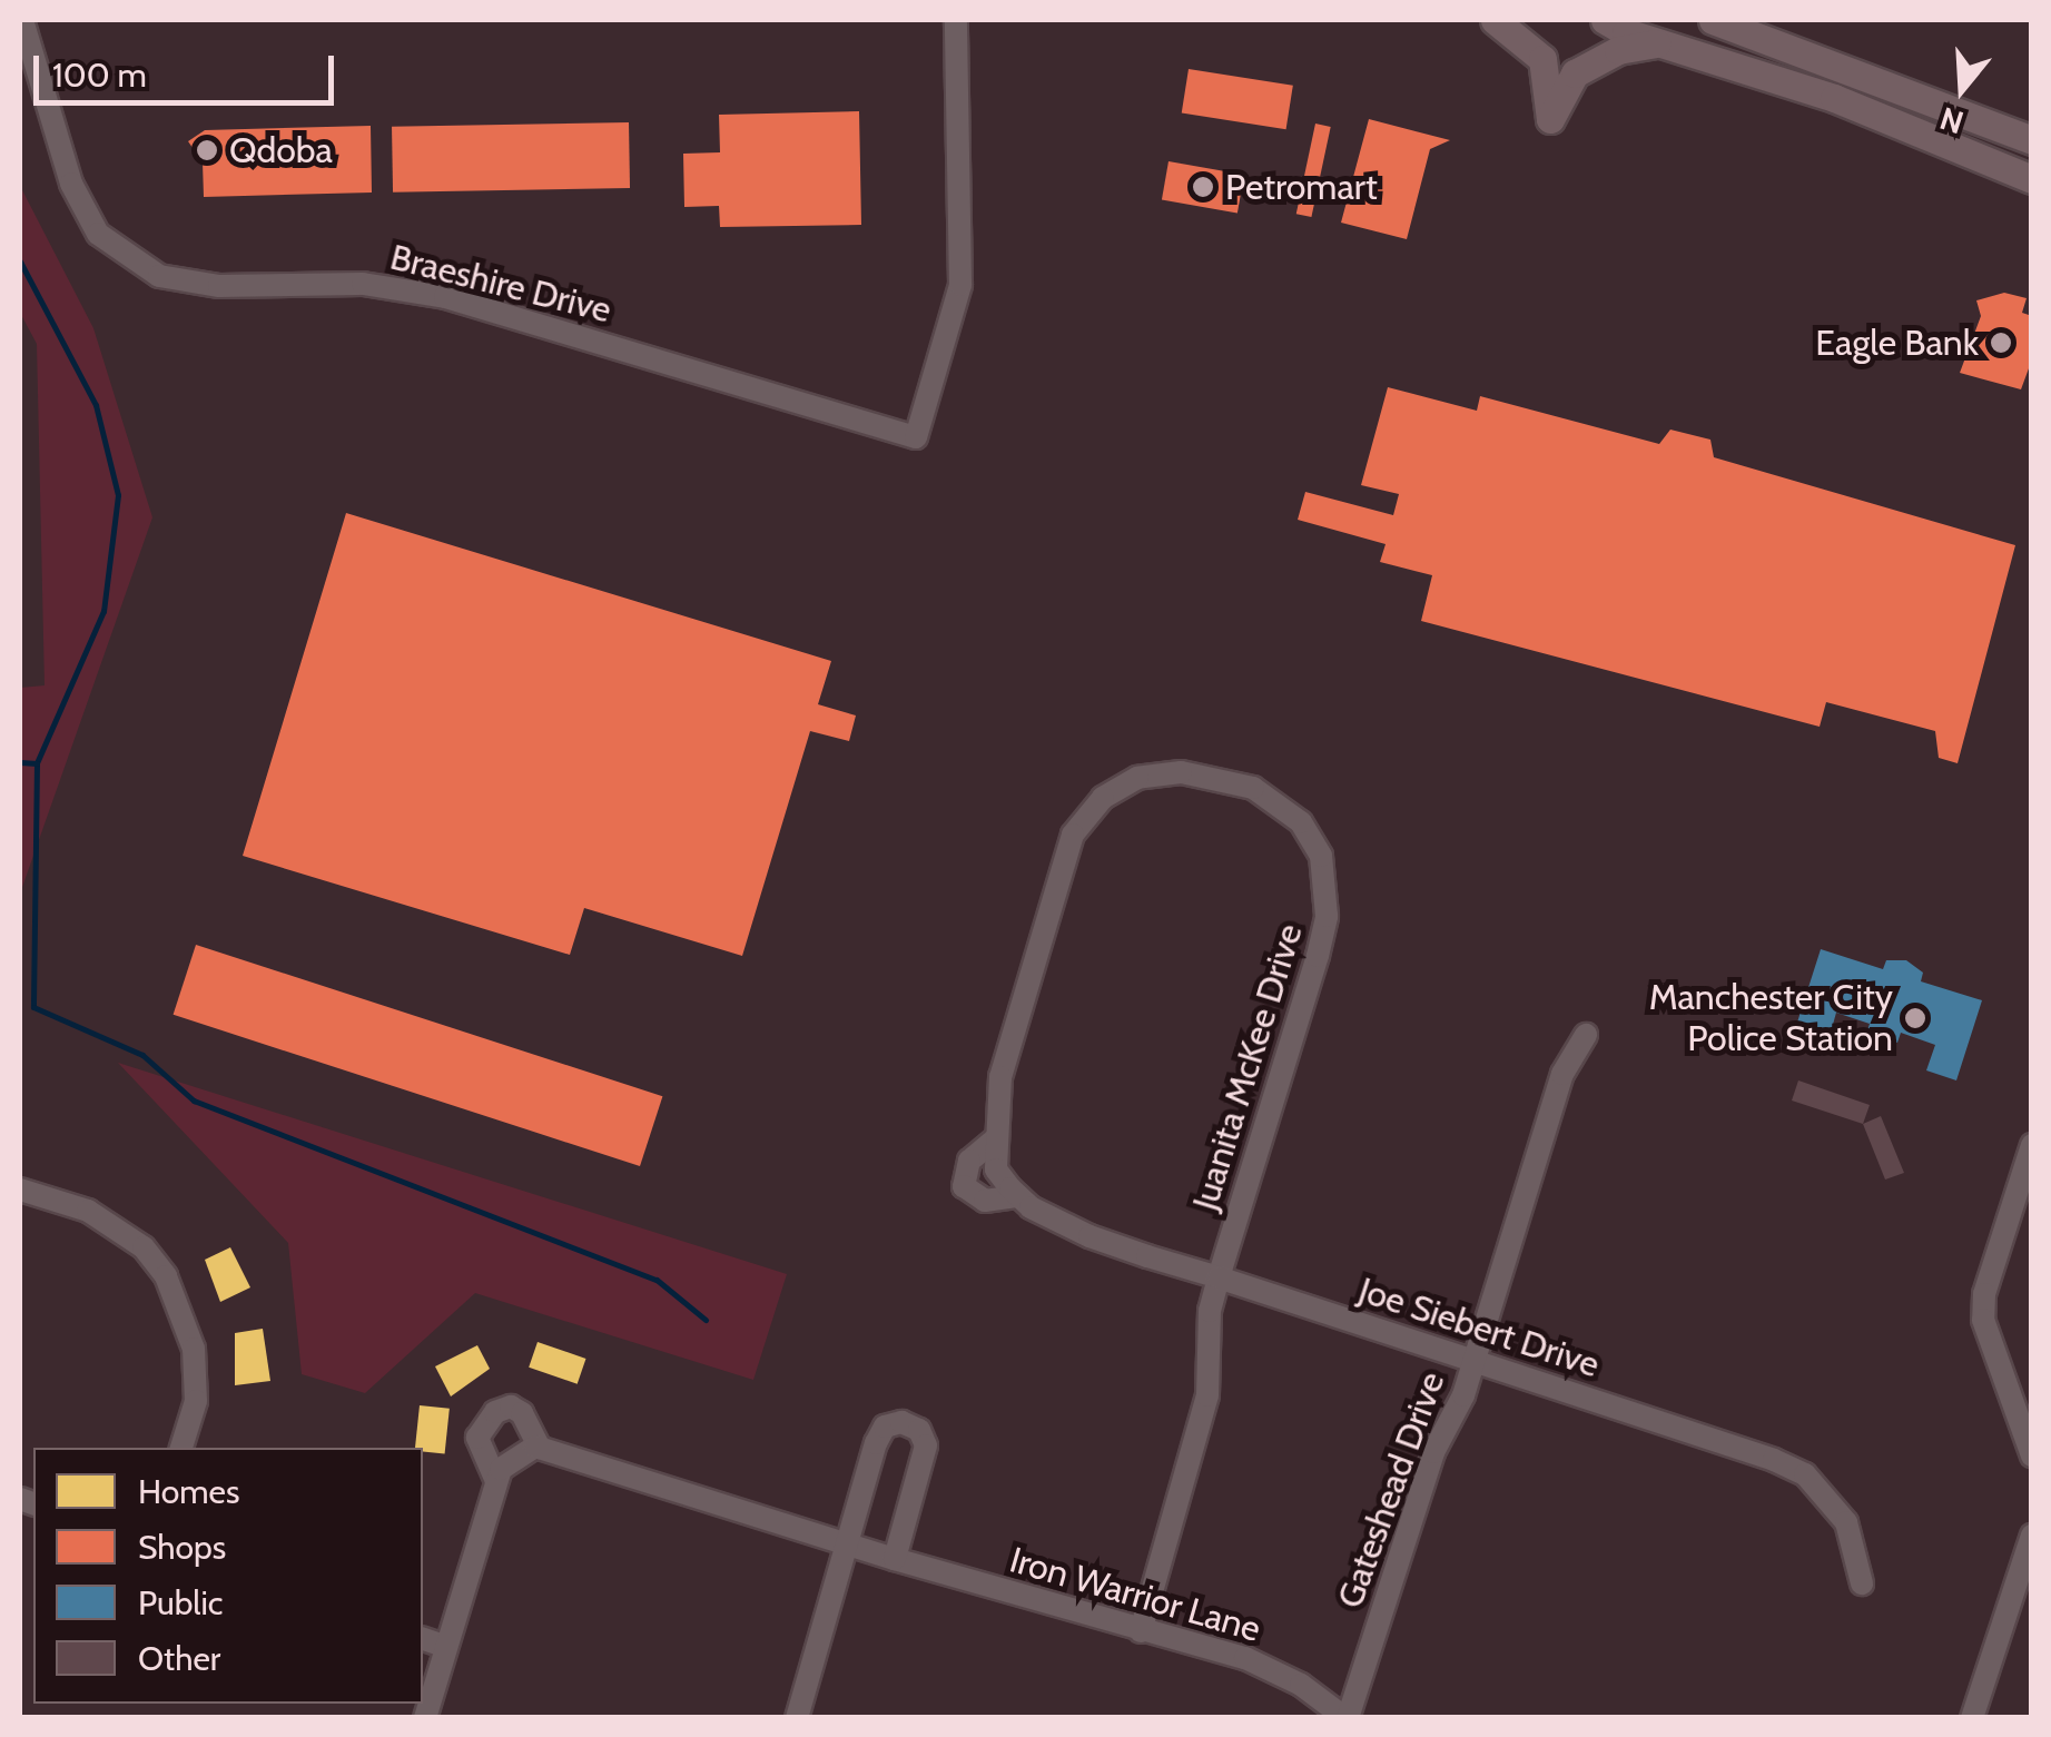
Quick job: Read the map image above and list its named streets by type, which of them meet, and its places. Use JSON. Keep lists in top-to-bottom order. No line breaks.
{"streets":{"street":["Braeshire Drive","Juanita McKee Drive","Joe Siebert Drive","Gateshead Drive","Iron Warrior Lane"]},"crossings":[["Juanita McKee Drive","Joe Siebert Drive"],["Juanita McKee Drive","Iron Warrior Lane"],["Joe Siebert Drive","Gateshead Drive"],["Gateshead Drive","Iron Warrior Lane"]],"places":["Qdoba","Petromart","Eagle Bank","Manchester City Police Station"],"legend":["Homes","Shops","Public","Other"],"scale_bar":"100 m","north":"bottom"}
